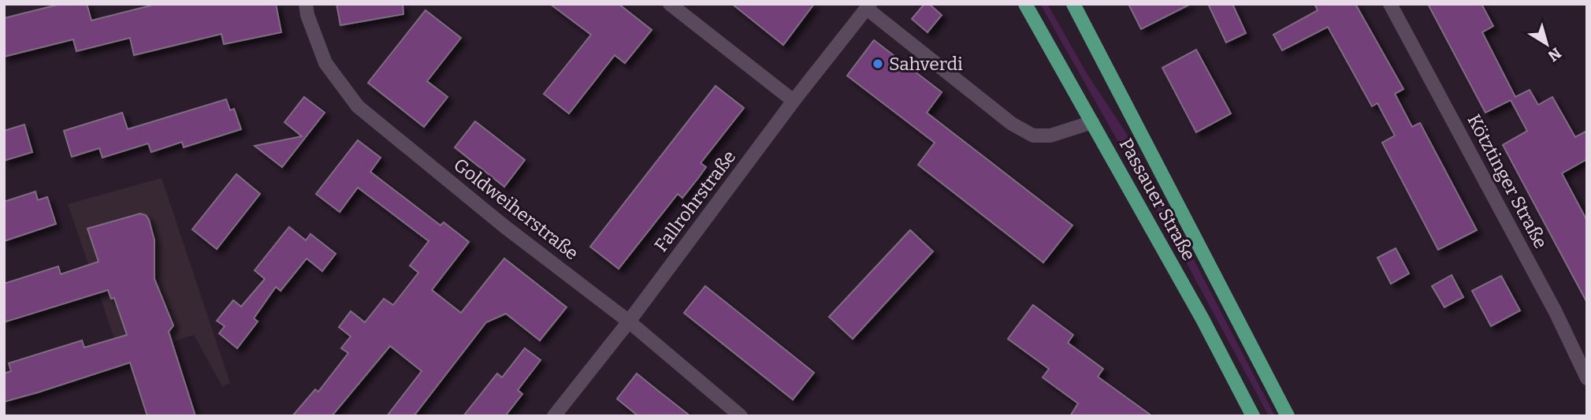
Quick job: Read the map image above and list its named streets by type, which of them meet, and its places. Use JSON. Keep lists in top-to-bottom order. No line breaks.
{"streets":{"main road":["Passauer Straße"],"street":["Kötztinger Straße","Fallrohrstraße","Goldweiherstraße"]},"crossings":[["Passauer Straße","Fallrohrstraße"],["Fallrohrstraße","Goldweiherstraße"]],"places":["Sahverdi"],"north":"bottom right"}
